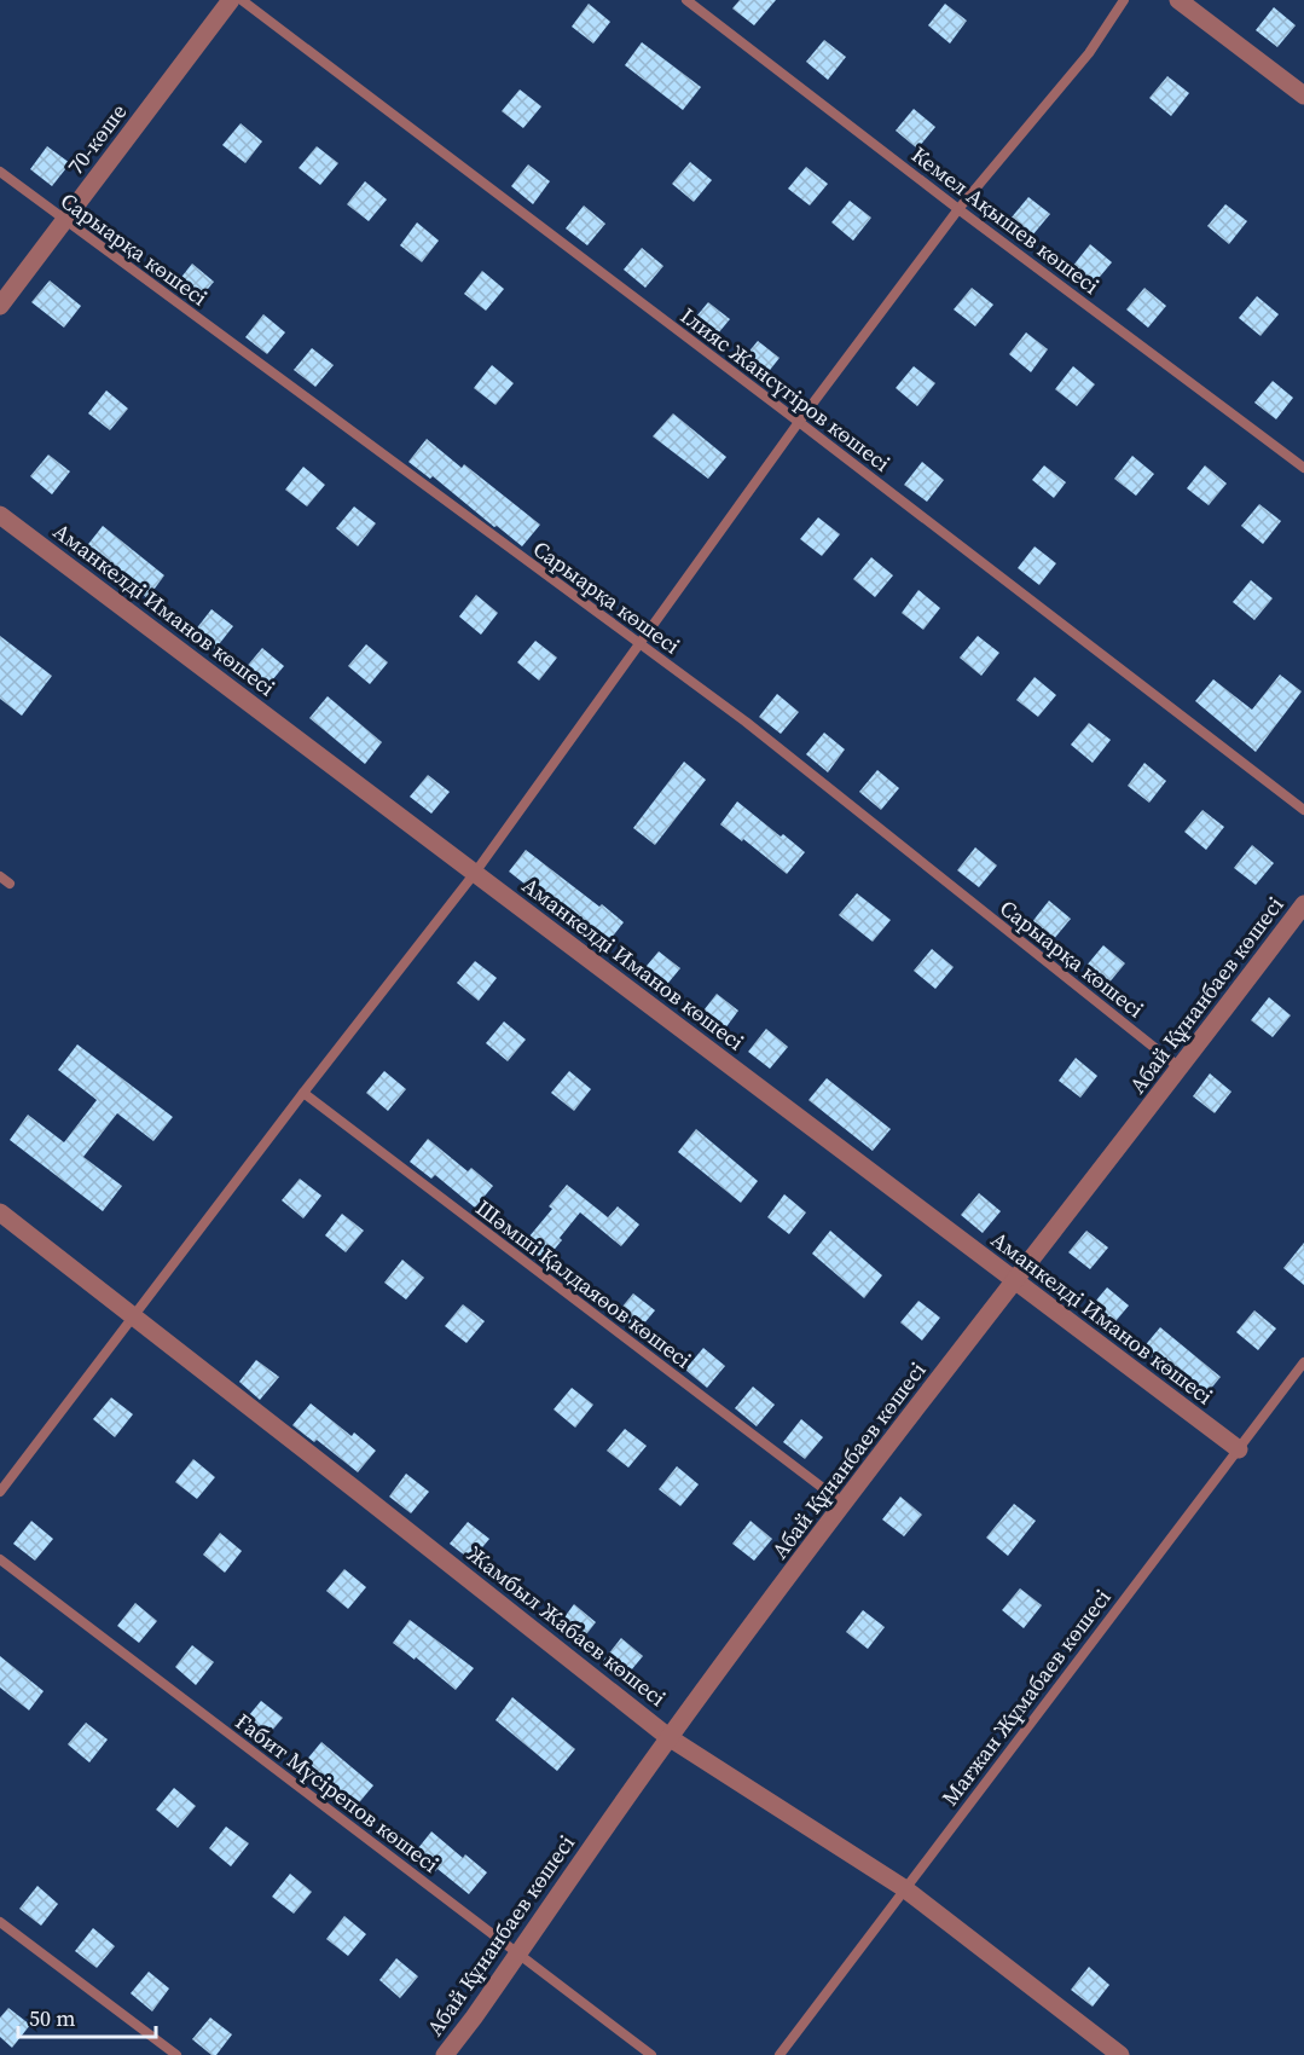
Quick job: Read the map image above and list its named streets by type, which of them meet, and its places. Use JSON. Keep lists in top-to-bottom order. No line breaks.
{"streets":{"street":["70-көше","Аманкелді Иманов көшесі","Абай Құнанбаев көшесі","Жамбыл Жабаев көшесі"],"lane":["Кемел Ақышев көшесі","Сарыарқа көшесі","Ілияс Жансүгіров көшесі","Шәмші Қалдаяөов көшесі","Мағжан Жұмабаев көшесі","Ғабит Мүсірепов көшесі"]},"crossings":[["70-көше","Сарыарқа көшесі"],["Сарыарқа көшесі","Абай Құнанбаев көшесі"],["Аманкелді Иманов көшесі","Абай Құнанбаев көшесі"],["Аманкелді Иманов көшесі","Мағжан Жұмабаев көшесі"],["Абай Құнанбаев көшесі","Шәмші Қалдаяөов көшесі"],["Абай Құнанбаев көшесі","Жамбыл Жабаев көшесі"],["Абай Құнанбаев көшесі","Ғабит Мүсірепов көшесі"],["Жамбыл Жабаев көшесі","Мағжан Жұмабаев көшесі"]],"scale_bar":"50 m"}
